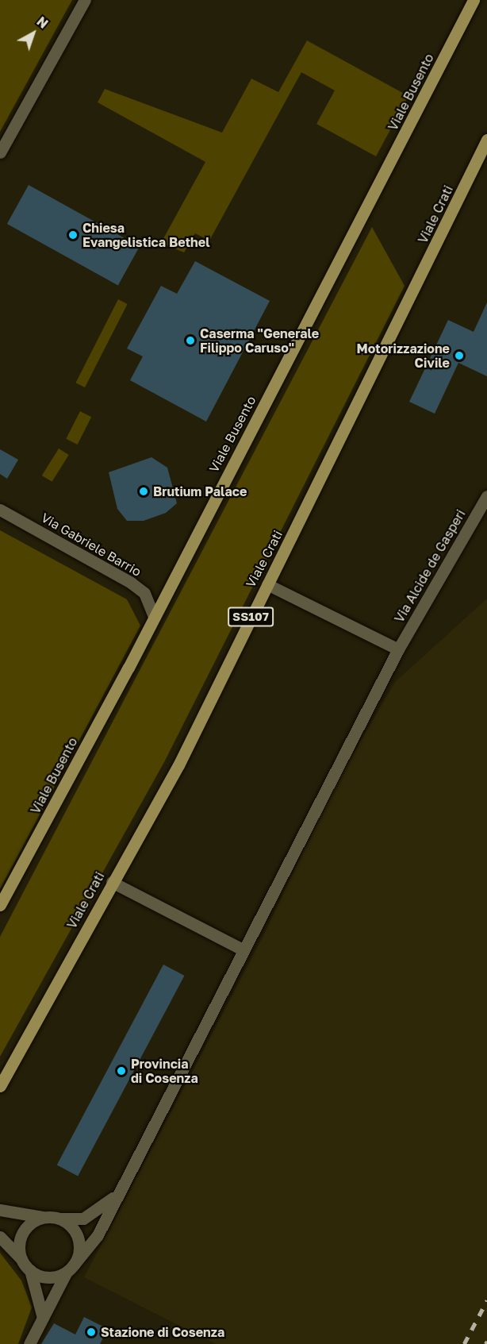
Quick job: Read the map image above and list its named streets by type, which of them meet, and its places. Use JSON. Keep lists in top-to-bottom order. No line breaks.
{"streets":{"main road":["Viale Busento","Viale Crati","SS107"],"street":["Via Gabriele Barrio","Via Alcide de Gasperi"]},"crossings":[["Viale Busento","Via Gabriele Barrio"]],"places":["Chiesa Evangelistica Bethel","Caserma \"Generale Filippo Caruso\"","Motorizzazione Civile","Brutium Palace","Provincia di Cosenza","Stazione di Cosenza"],"north":"top right"}
